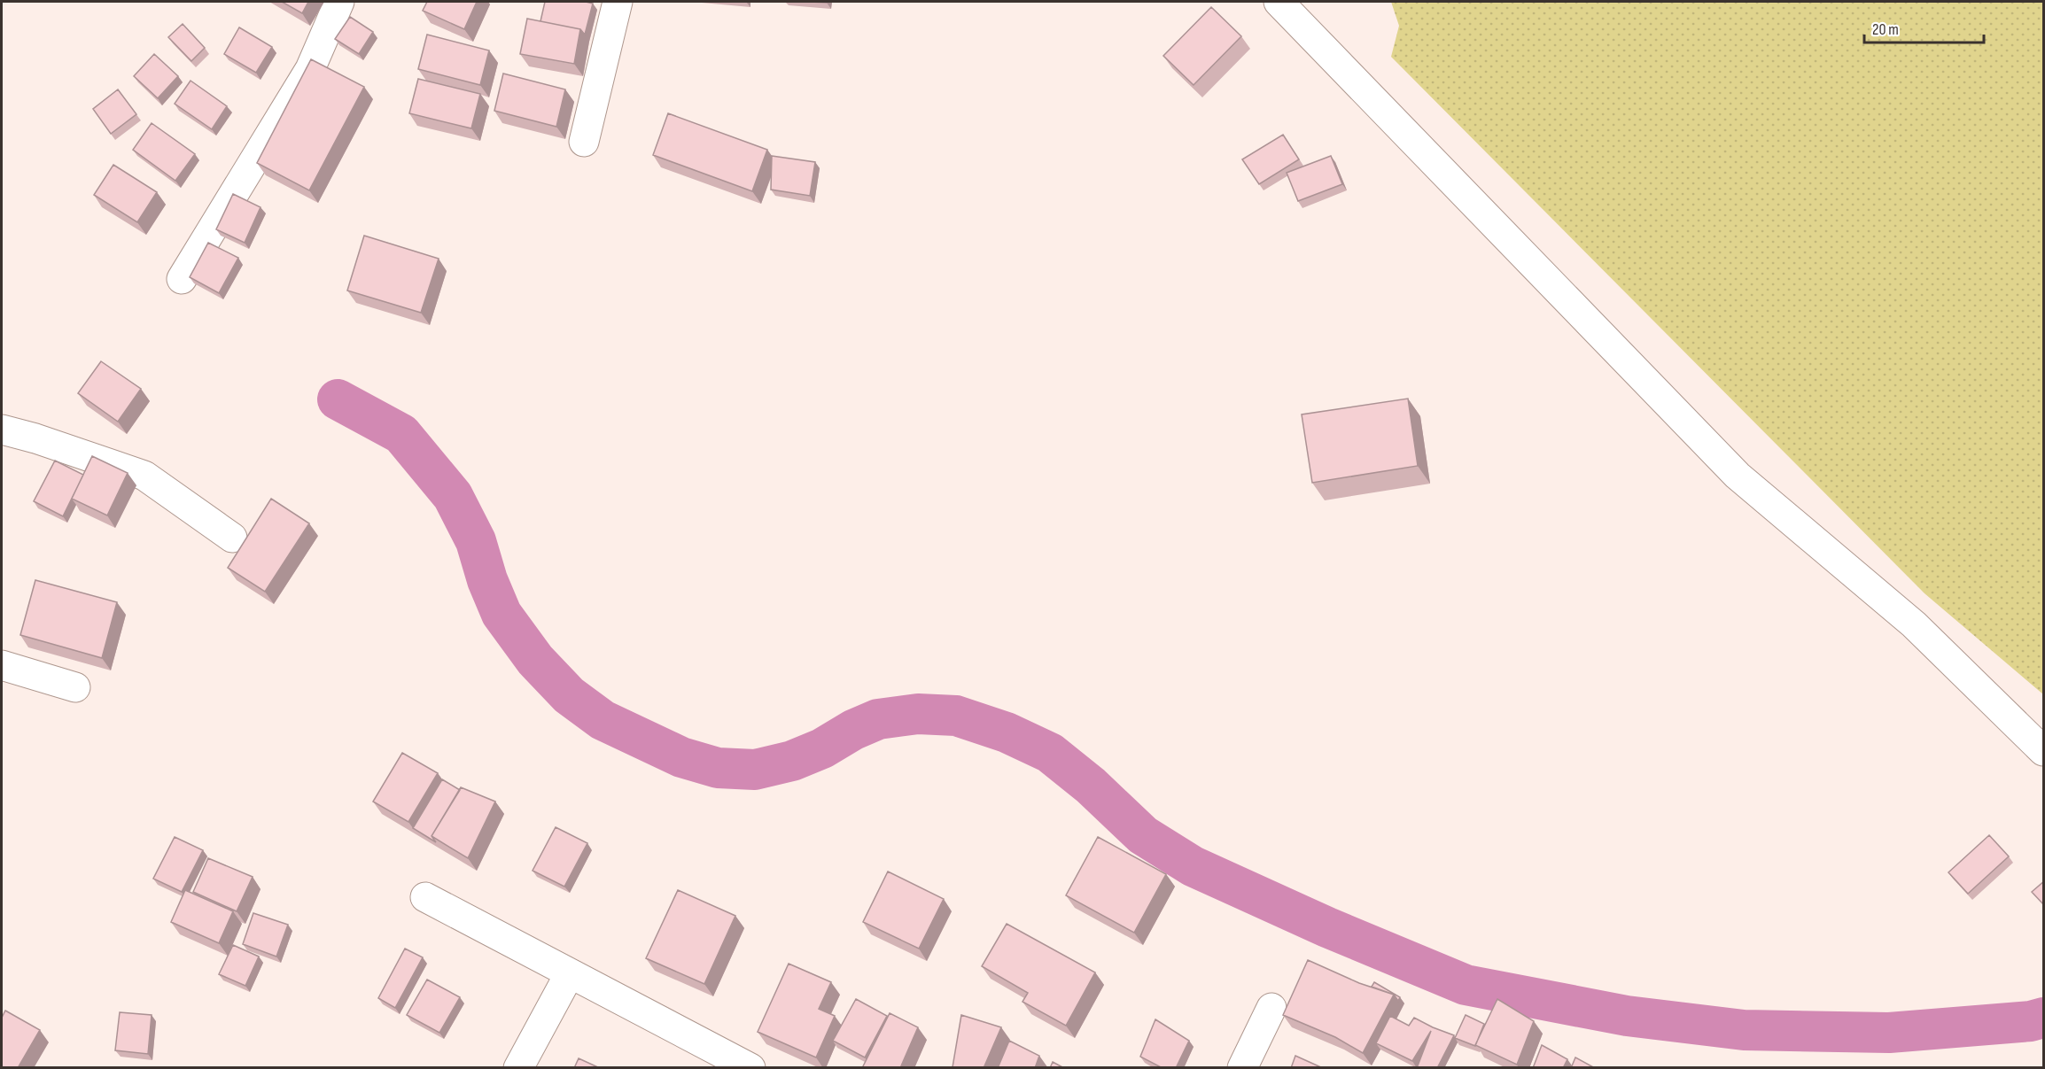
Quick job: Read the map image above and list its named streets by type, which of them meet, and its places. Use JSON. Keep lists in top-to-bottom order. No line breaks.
{"scale_bar":"20 m"}
